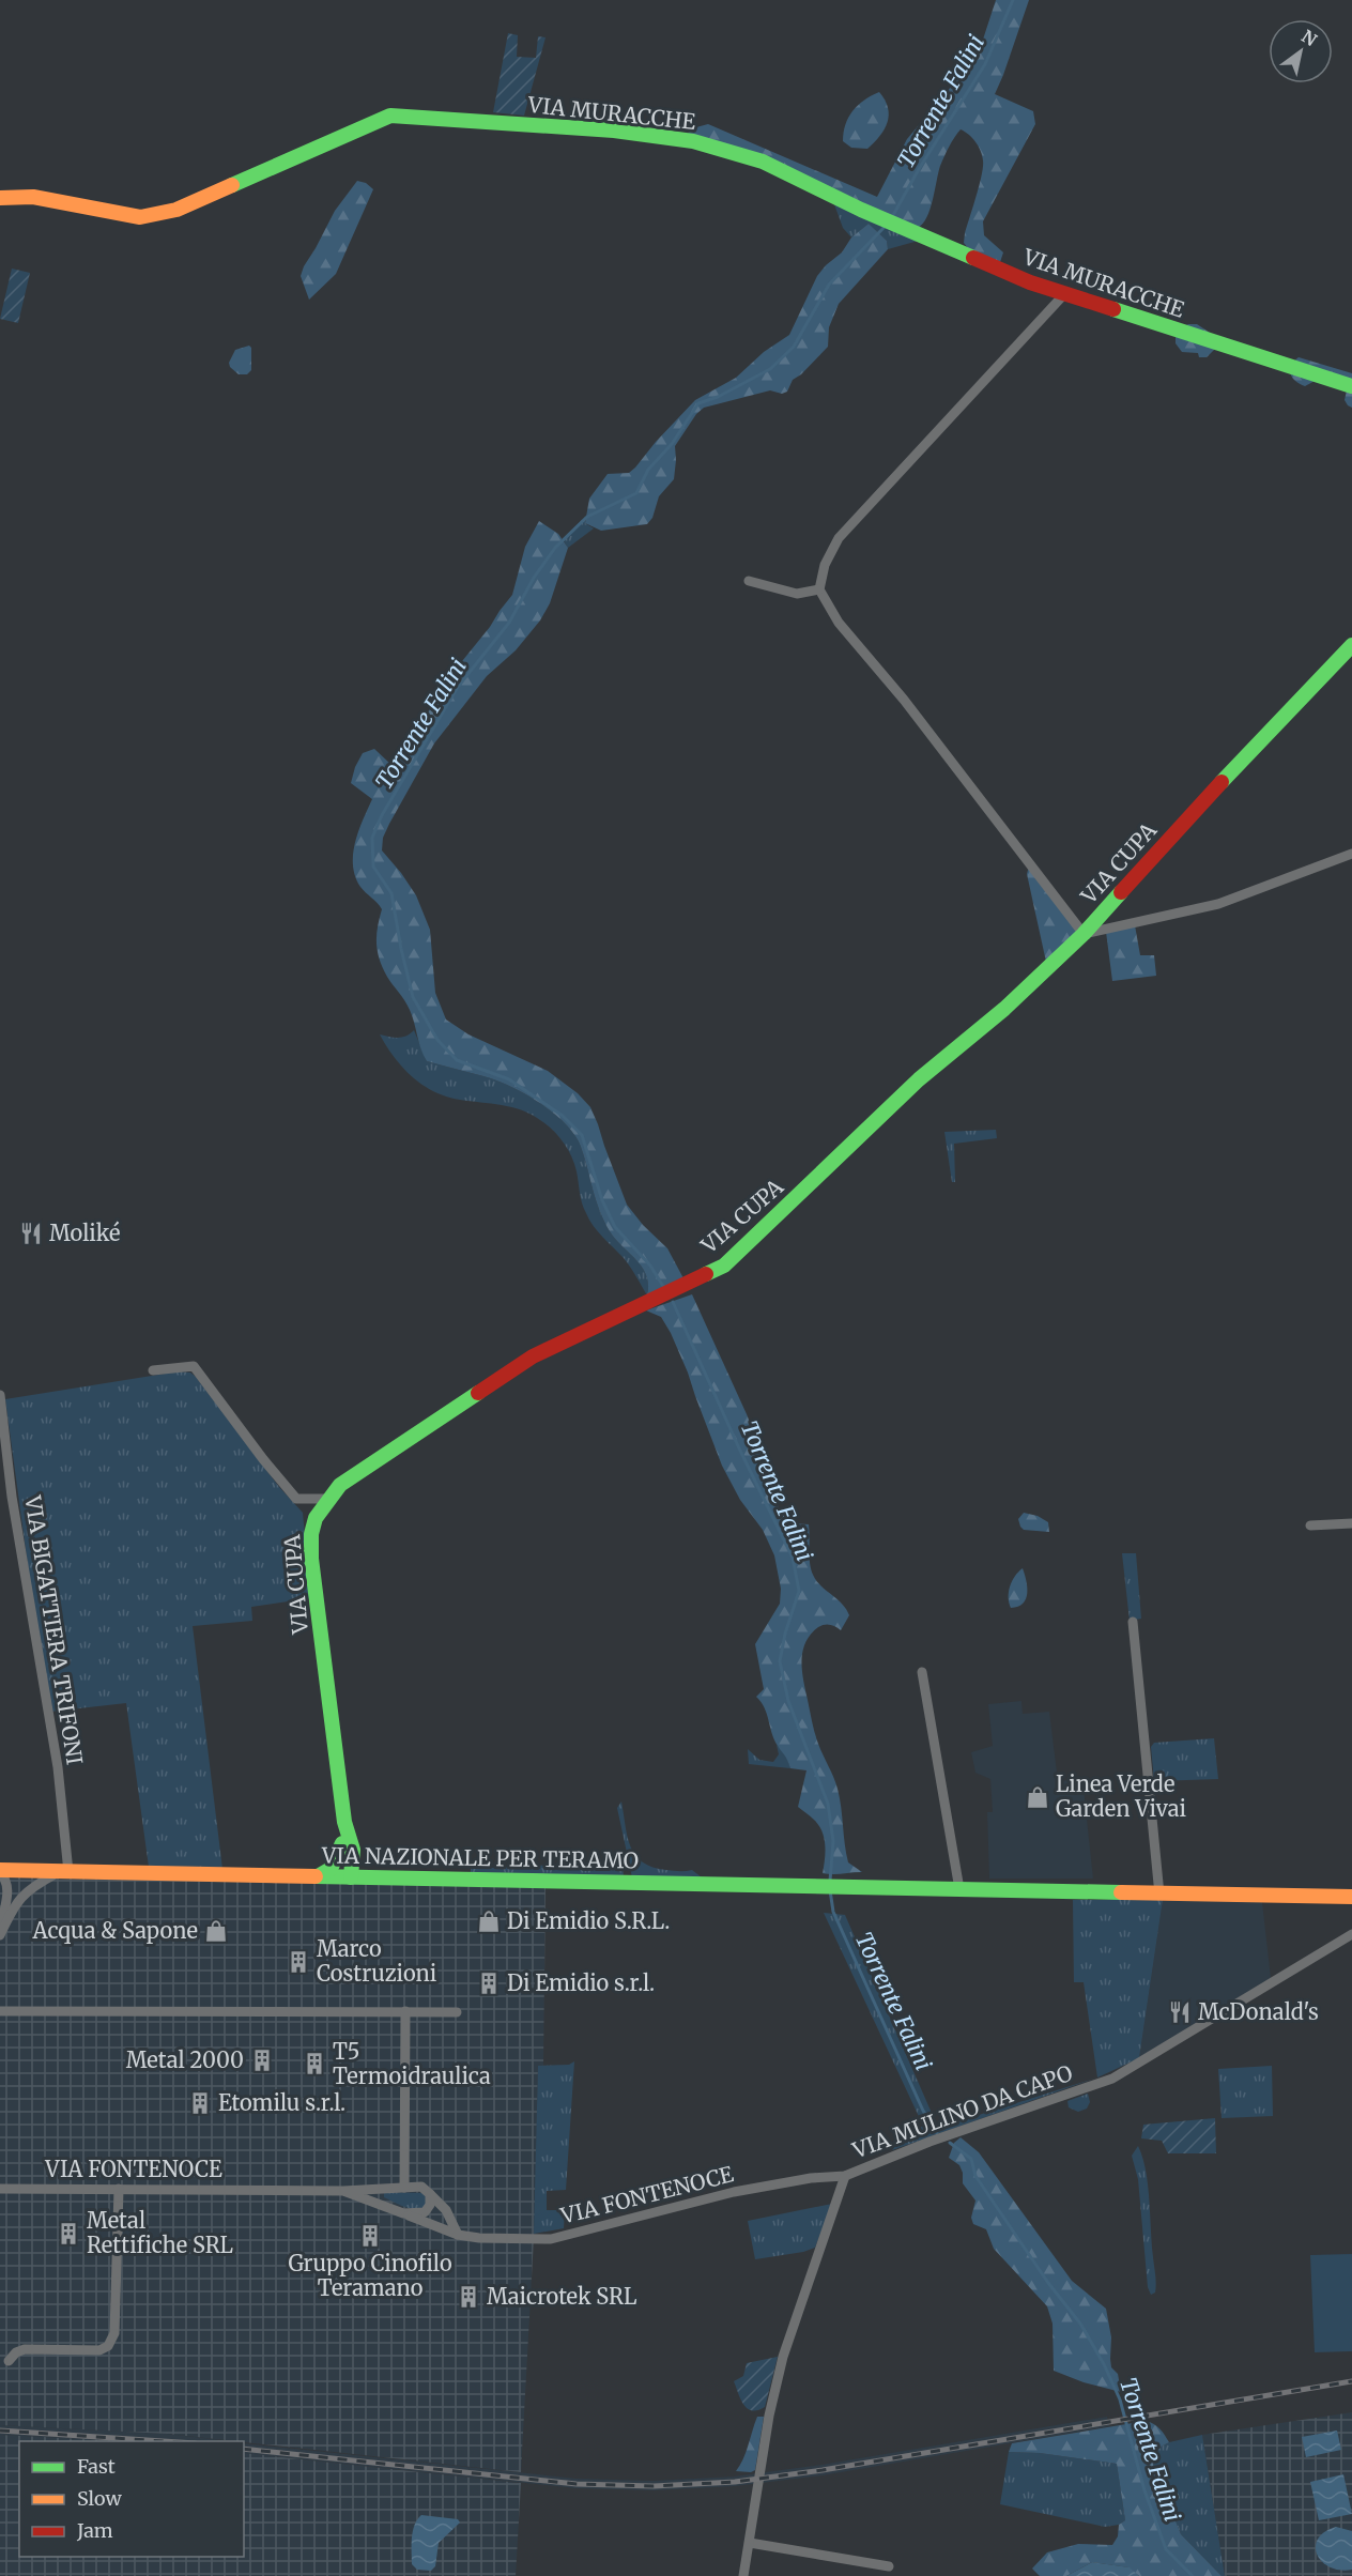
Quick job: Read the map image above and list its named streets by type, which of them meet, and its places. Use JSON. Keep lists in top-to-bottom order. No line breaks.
{"streets":{"street":["VIA MURACCHE","VIA CUPA","VIA BIGATTIERA TRIFONI","VIA NAZIONALE PER TERAMO","VIA MULINO DA CAPO","VIA FONTENOCE"]},"crossings":[["VIA CUPA","VIA NAZIONALE PER TERAMO"],["VIA BIGATTIERA TRIFONI","VIA NAZIONALE PER TERAMO"],["VIA MULINO DA CAPO","VIA FONTENOCE"]],"water":["Torrente Falini"],"places":{"restaurant":["Moliké","McDonald's"],"shop":["Linea Verde Garden Vivai","Di Emidio S.R.L.","Acqua & Sapone"],"building":["Marco Costruzioni","Di Emidio s.r.l.","Metal 2000","T5 Termoidraulica","Etomilu s.r.l.","Metal Rettifiche SRL","Gruppo Cinofilo Teramano","Maicrotek SRL"]},"legend":["Fast","Slow","Jam"],"north":"top right"}
